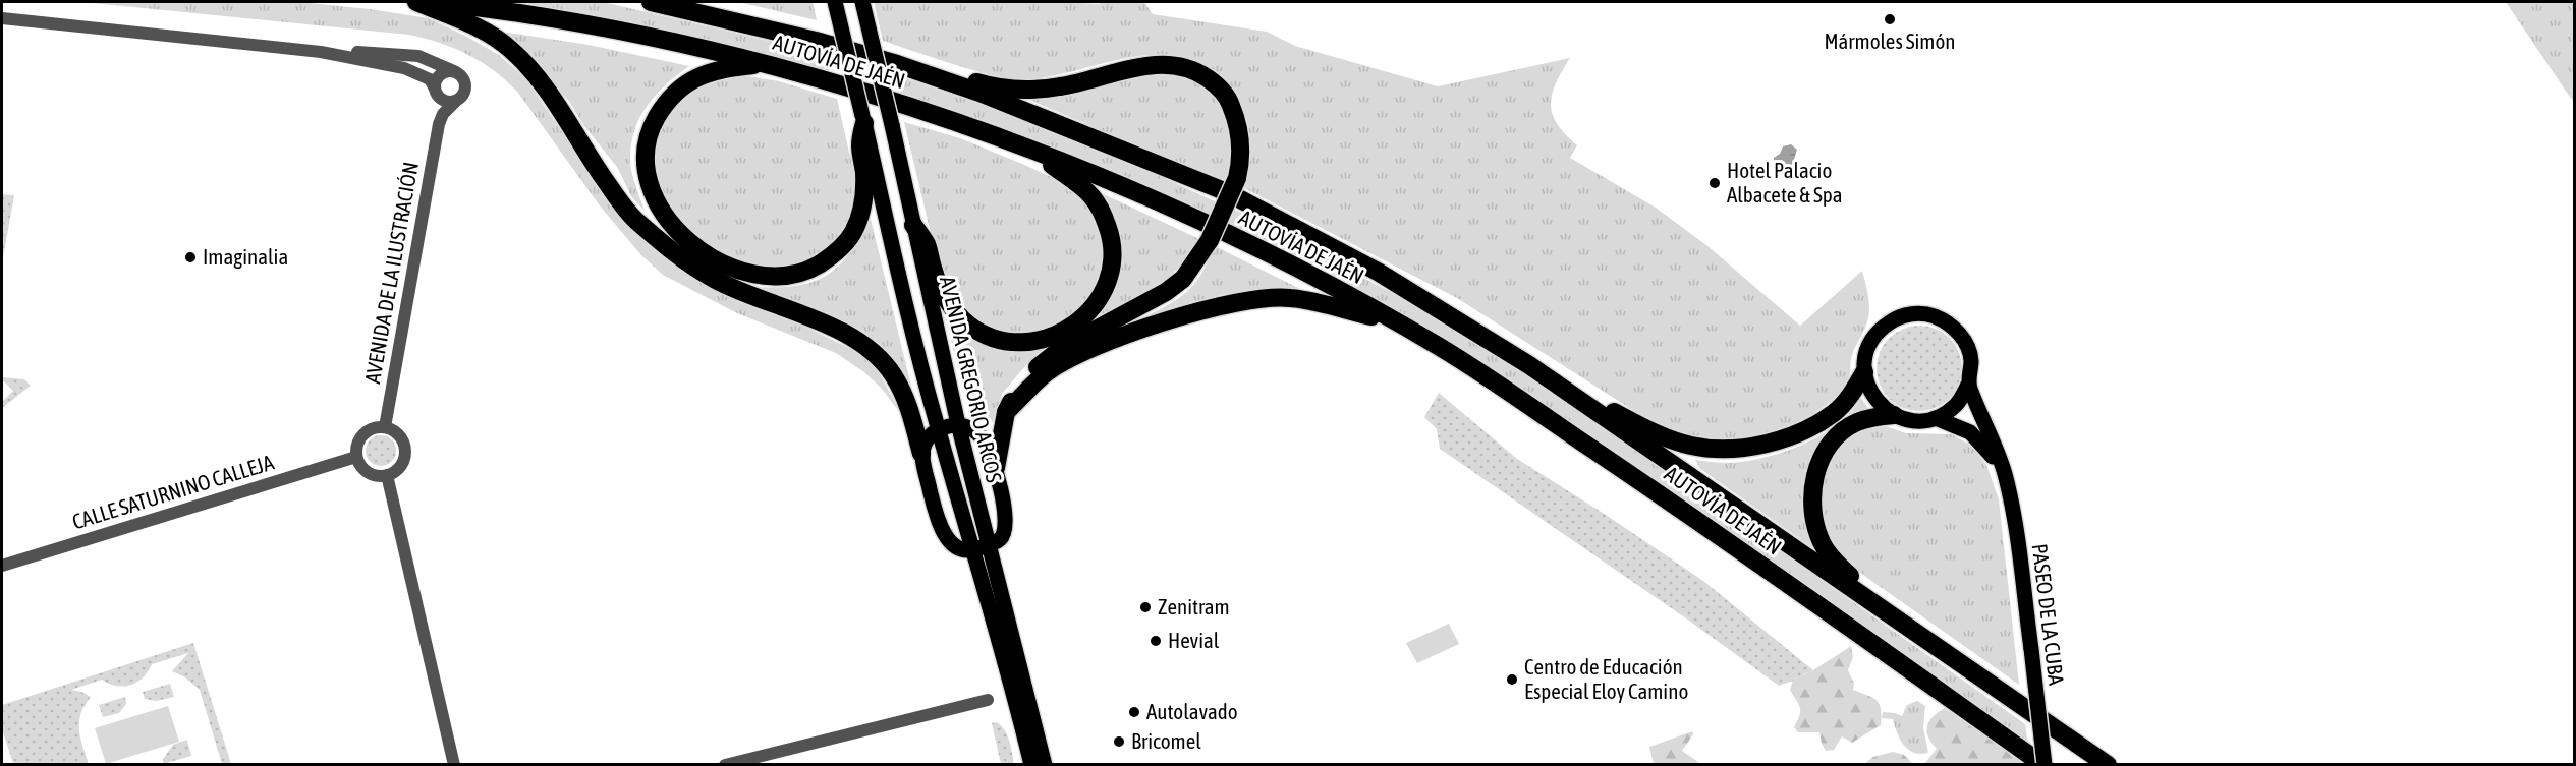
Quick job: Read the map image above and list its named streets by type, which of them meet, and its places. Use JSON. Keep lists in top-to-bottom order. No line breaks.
{"streets":{"highway":["AUTOVÍA DE JAÉN"],"main road":["AVENIDA GREGORIO ARCOS","PASEO DE LA CUBA"],"street":["AVENIDA DE LA ILUSTRACIÓN","CALLE SATURNINO CALLEJA"]},"crossings":[["AUTOVÍA DE JAÉN","PASEO DE LA CUBA"],["AVENIDA DE LA ILUSTRACIÓN","CALLE SATURNINO CALLEJA"]],"places":["Mármoles Simón","Hotel Palacio Albacete & Spa","Imaginalia","Zenitram","Hevial","Centro de Educación Especial Eloy Camino","Autolavado","Bricomel"]}
